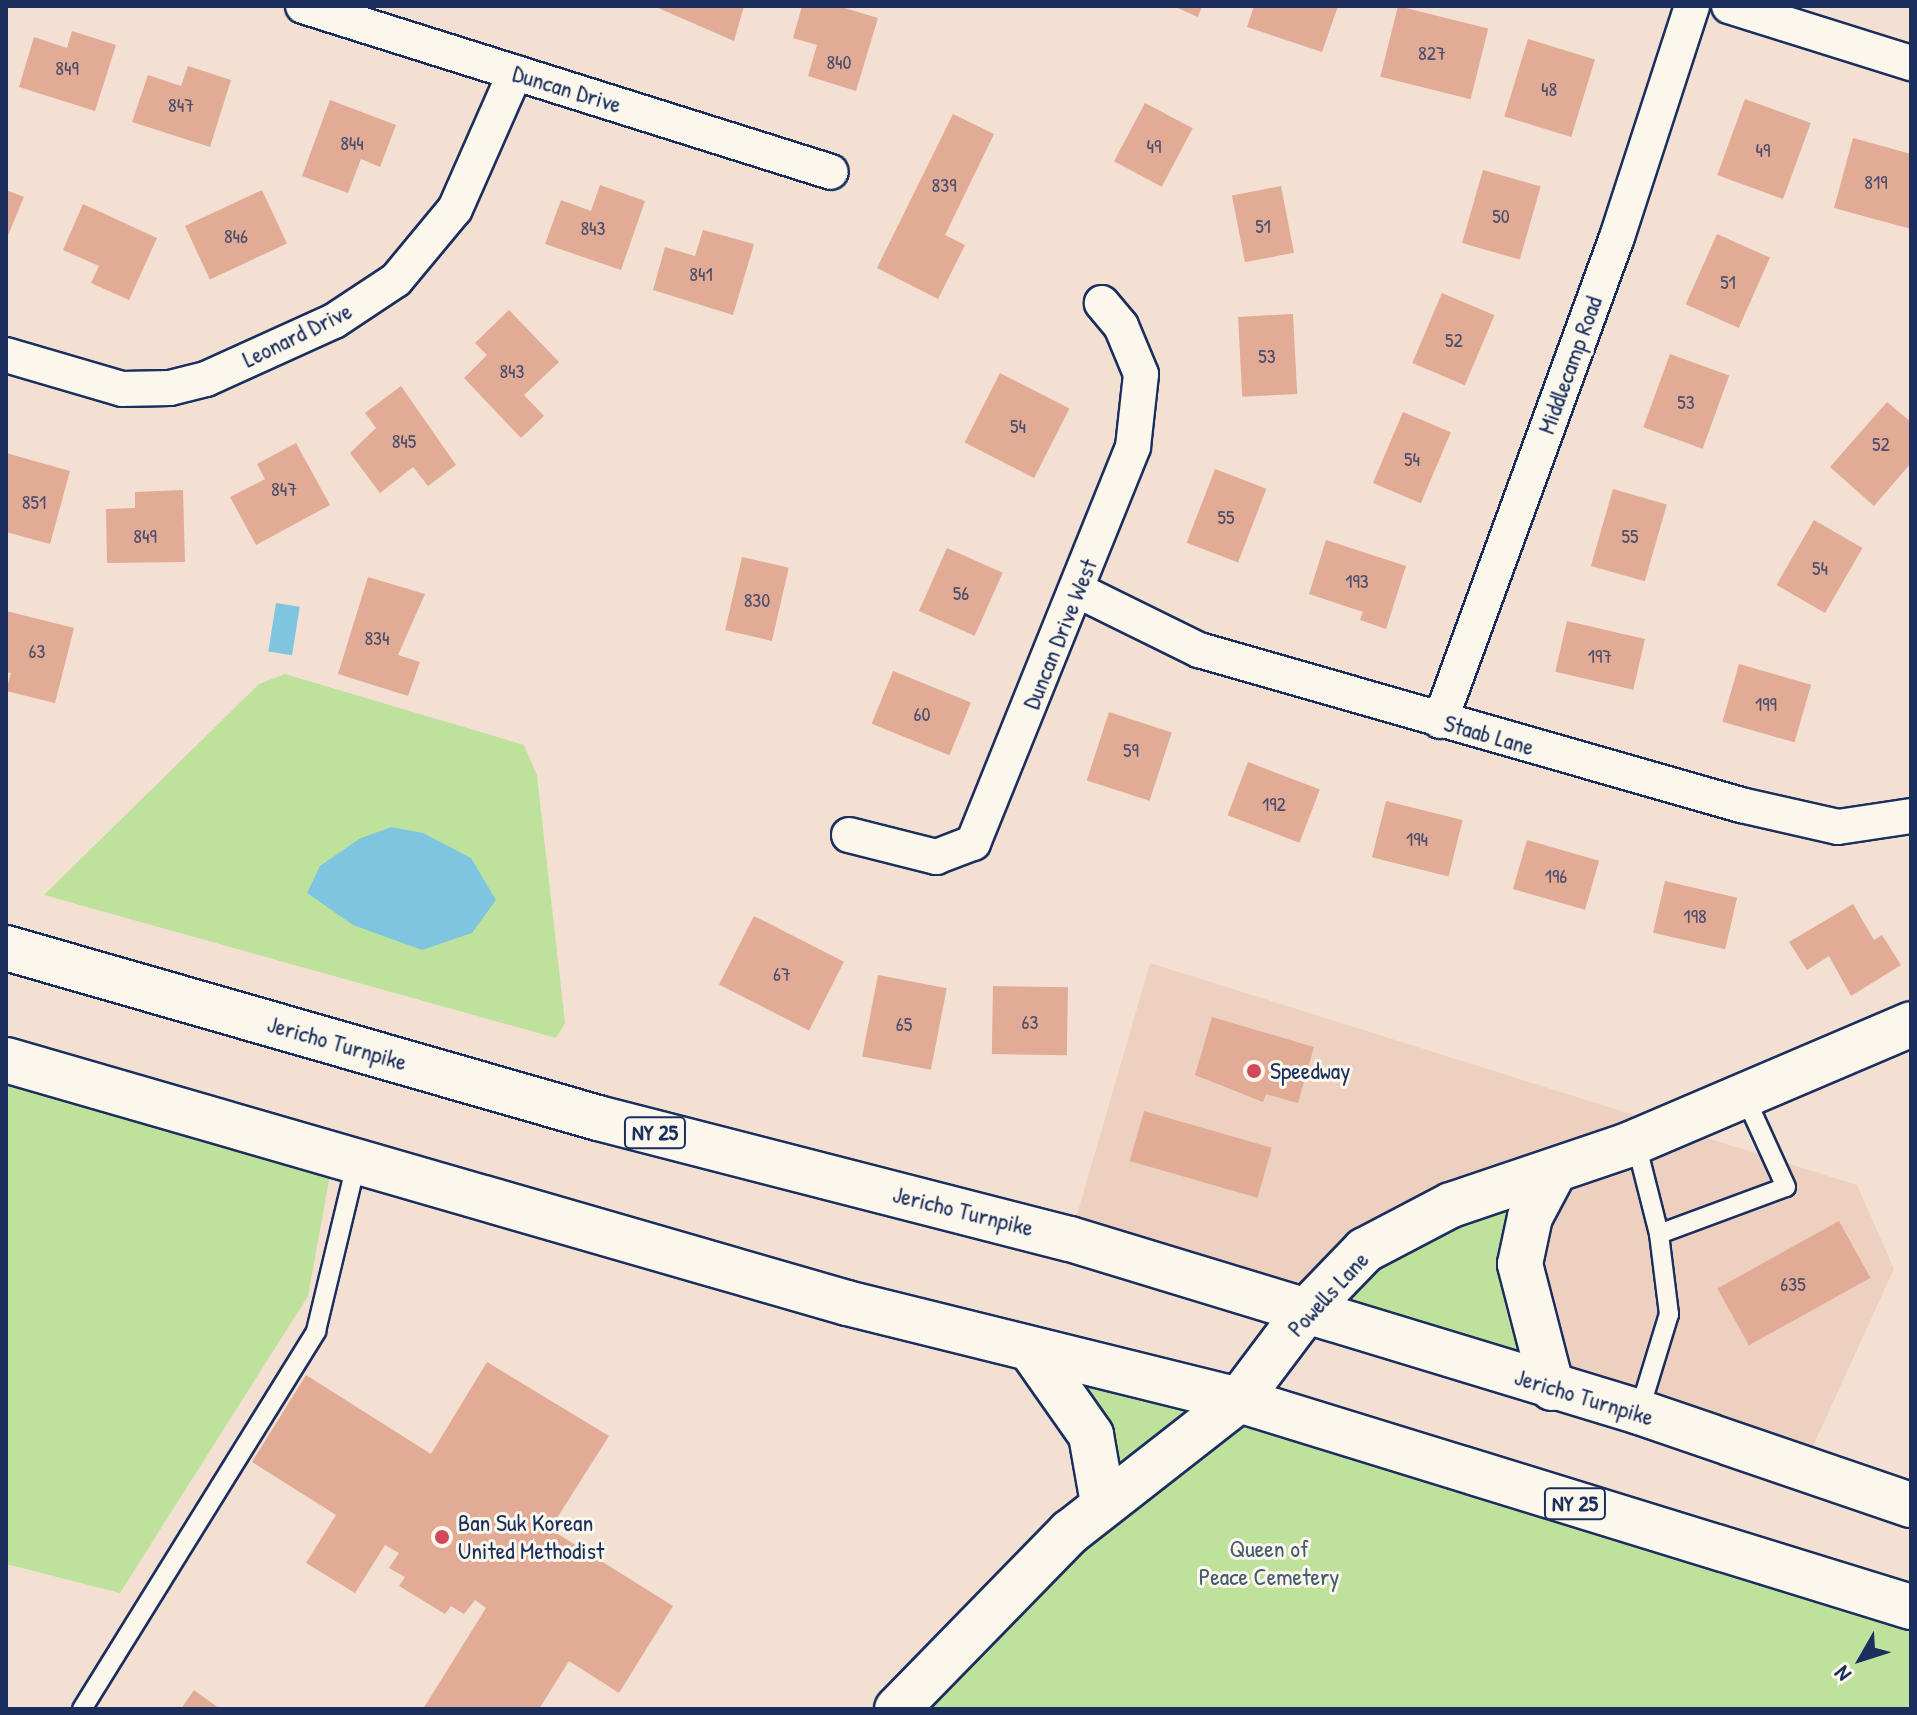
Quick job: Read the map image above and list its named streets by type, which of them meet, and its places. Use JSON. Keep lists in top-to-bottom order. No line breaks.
{"streets":{"main road":["Jericho Turnpike","NY 25","Powells Lane"],"street":["Duncan Drive","Leonard Drive","Middlecamp Road","Duncan Drive West","Staab Lane"]},"crossings":[["Duncan Drive","Leonard Drive"],["Middlecamp Road","Staab Lane"],["Duncan Drive West","Staab Lane"],["Jericho Turnpike","Powells Lane"],["NY 25","Powells Lane"]],"parks":["Queen of Peace Cemetery"],"places":["Speedway","Ban Suk Korean United Methodist"],"house_numbers":["827","840","849","48","847","844","49","49","819","839","50","51","843","846","841","51","52","53","843","53","54","845","52","54","847","851","55","849","55","54","193","56","830","834","63","197","199","60","59","192","194","196","198","67","63","65","635"],"north":"bottom left"}
